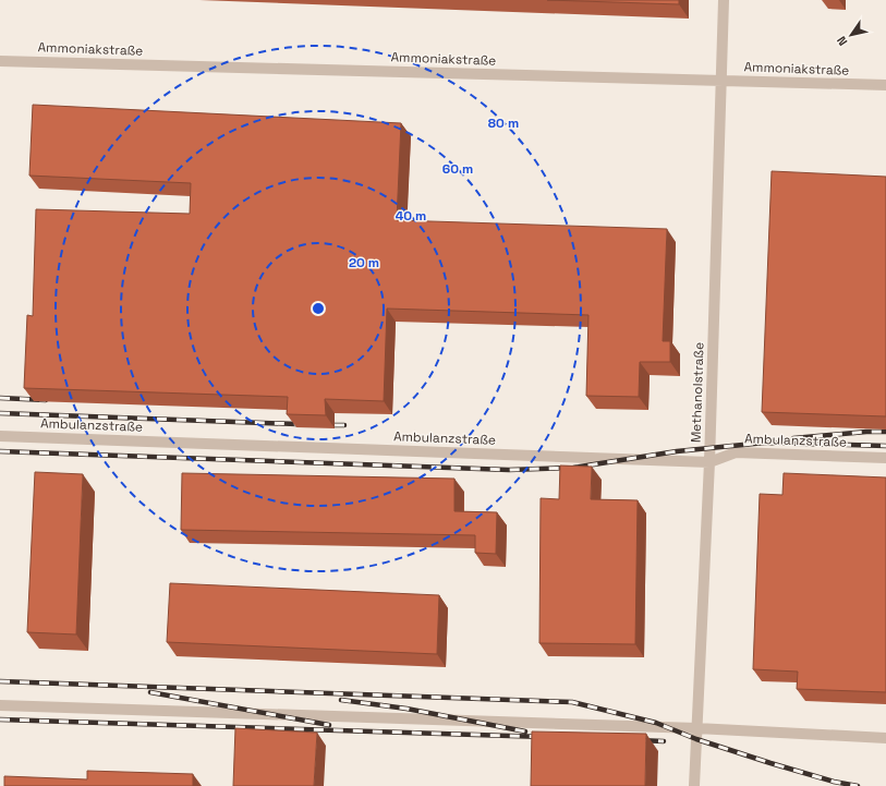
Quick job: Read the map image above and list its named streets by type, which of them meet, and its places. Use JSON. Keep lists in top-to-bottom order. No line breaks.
{"streets":{"street":["Ammoniakstraße","Methanolstraße","Ambulanzstraße"]},"crossings":[["Ammoniakstraße","Methanolstraße"],["Methanolstraße","Ambulanzstraße"]],"north":"bottom left","rings":["80 m","60 m","40 m","20 m"]}
